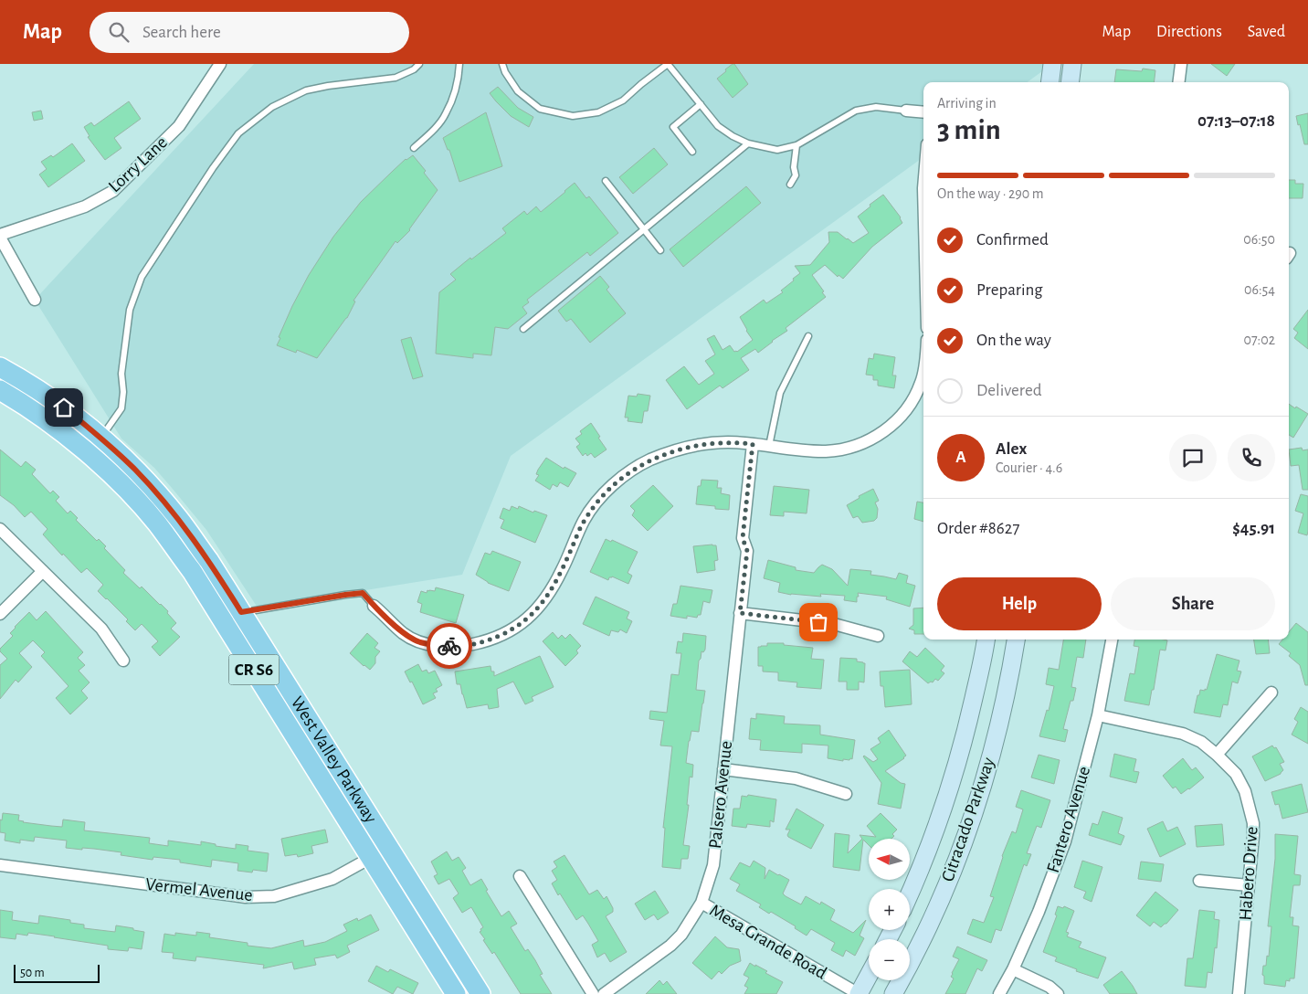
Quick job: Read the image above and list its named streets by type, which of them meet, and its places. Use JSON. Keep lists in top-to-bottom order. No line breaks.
{"streets":{"main road":["CR S6","West Valley Parkway"],"street":["Lorry Lane","Palsero Avenue","Citracado Parkway","Fantero Avenue","Habero Drive","Vermel Avenue","Mesa Grande Road"]},"crossings":[["West Valley Parkway","Vermel Avenue"],["Palsero Avenue","Mesa Grande Road"],["Fantero Avenue","Habero Drive"]],"scale_bar":"50 m","north":"left","page":{"header":"Map","search":"Search here","nav":["Map","Directions","Saved"],"heading":["3 min","Arriving in","07:13–07:18"],"panel":["Alex","Courier · 4.6","Order #8627","$45.91"],"bar":"On the way · 290 m","list":[["Confirmed","06:50"],["Preparing","06:54"],["On the way","07:02"],"Delivered"],"round":"A","buttons":["Help","Share"],"map_buttons":["+","−"],"scale":"50 m"}}
